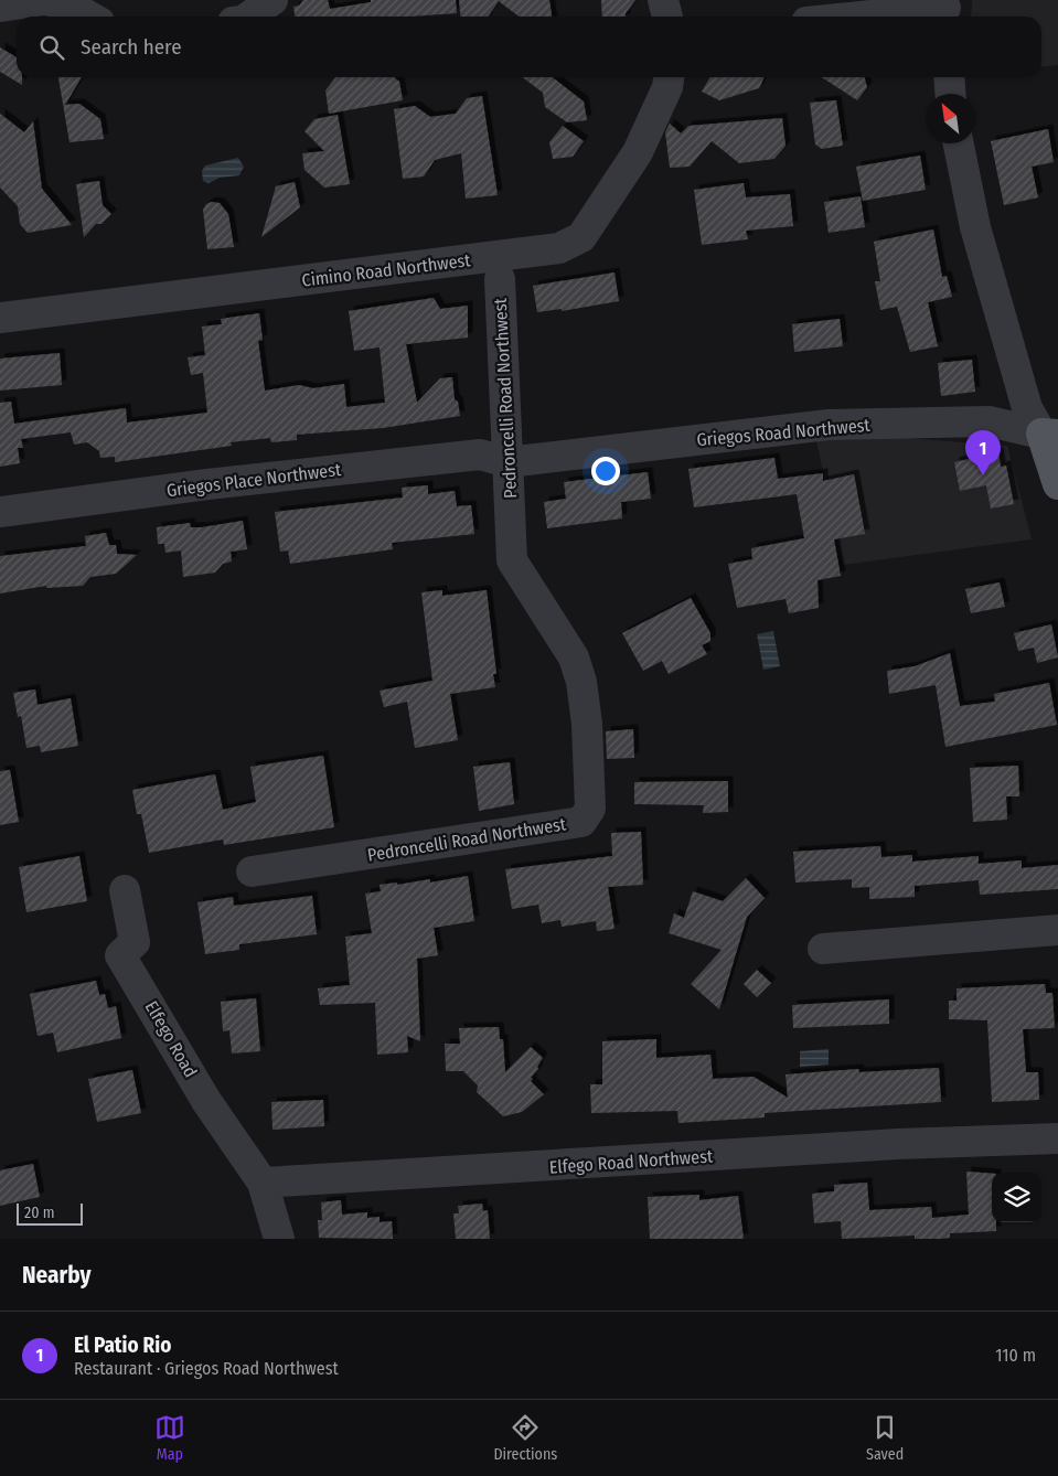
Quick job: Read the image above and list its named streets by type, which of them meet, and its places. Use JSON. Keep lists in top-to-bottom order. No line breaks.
{"streets":{"street":["Cimino Road Northwest","Pedroncelli Road Northwest","Griegos Road Northwest","Griegos Place Northwest","Elfego Road","Elfego Road Northwest"]},"crossings":[["Pedroncelli Road Northwest","Griegos Road Northwest"],["Pedroncelli Road Northwest","Griegos Place Northwest"],["Griegos Road Northwest","Griegos Place Northwest"],["Elfego Road","Elfego Road Northwest"]],"scale_bar":"20 m","north":"top left","page":{"search":"Search here","pins":"1","scale":"20 m","heading":"Nearby","list":[{"mark":"1","name":"El Patio Rio","note":"Restaurant · Griegos Road Northwest","value":"110 m"}],"nav":["Map","Directions","Saved"]}}
